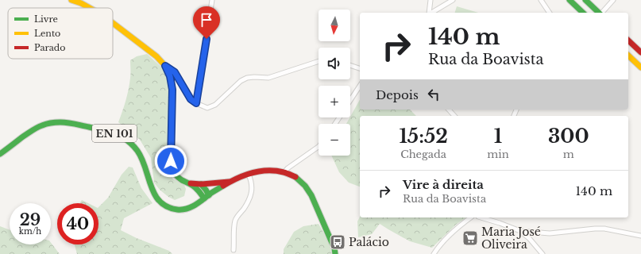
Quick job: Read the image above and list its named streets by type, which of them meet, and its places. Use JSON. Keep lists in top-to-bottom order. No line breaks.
{"streets":{"main road":["EN 101"]},"places":{"supermarket":["Maria José Oliveira"],"bus stop":["Palácio"]},"legend":["Livre","Lento","Parado"],"north":"bottom","page":{"map_buttons":["+","−"],"turn":["140 m","Rua da Boavista"],"then":"Depois","eta":["15:52","Chegada","1","min","300","m"],"list":[{"name":"Vire à direita","note":"Rua da Boavista","value":"140 m"}],"speed":"29 km/h","limit":"40"}}
